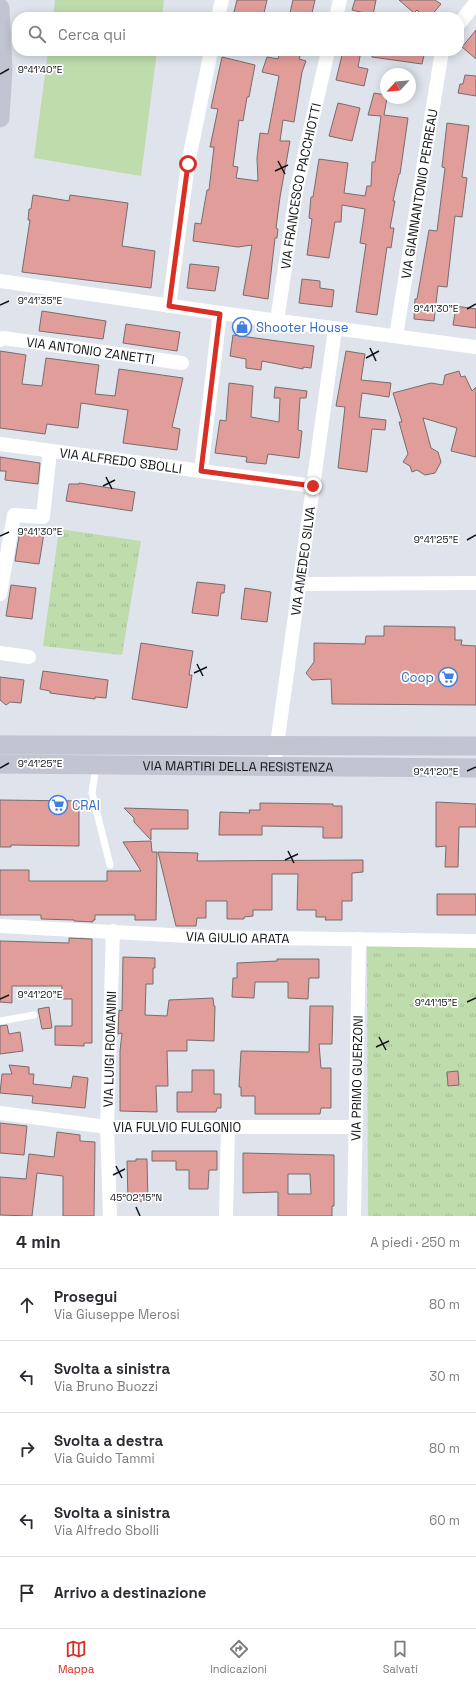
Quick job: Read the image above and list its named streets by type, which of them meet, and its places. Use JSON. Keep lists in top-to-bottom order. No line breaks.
{"streets":{"street":["VIA FRANCESCO PACCHIOTTI","VIA GIANNANTONIO PERREAU","VIA ANTONIO ZANETTI","VIA ALFREDO SBOLLI","VIA AMEDEO SILVA","VIA MARTIRI DELLA RESISTENZA","VIA GIULIO ARATA","VIA LUIGI ROMANINI","VIA PRIMO GUERZONI","VIA FULVIO FULGONIO"]},"crossings":[["VIA ALFREDO SBOLLI","VIA AMEDEO SILVA"],["VIA AMEDEO SILVA","VIA MARTIRI DELLA RESISTENZA"],["VIA GIULIO ARATA","VIA LUIGI ROMANINI"],["VIA GIULIO ARATA","VIA PRIMO GUERZONI"],["VIA LUIGI ROMANINI","VIA FULVIO FULGONIO"],["VIA PRIMO GUERZONI","VIA FULVIO FULGONIO"]],"places":{"shop":["Shooter House"],"supermarket":["Coop","CRAI"]},"north":"bottom left","page":{"search":"Cerca qui","heading":["4 min","A piedi · 250 m"],"list":[["Prosegui","Via Giuseppe Merosi","80 m"],["Svolta a sinistra","Via Bruno Buozzi","30 m"],["Svolta a destra","Via Guido Tammi","80 m"],["Svolta a sinistra","Via Alfredo Sbolli","60 m"],"Arrivo a destinazione"],"nav":["Mappa","Indicazioni","Salvati"]},"coordinates":["9°41'40\"E","9°41'35\"E","9°41'30\"E","9°41'25\"E","9°41'20\"E","9°41'15\"E","45°02'15\"N"]}
